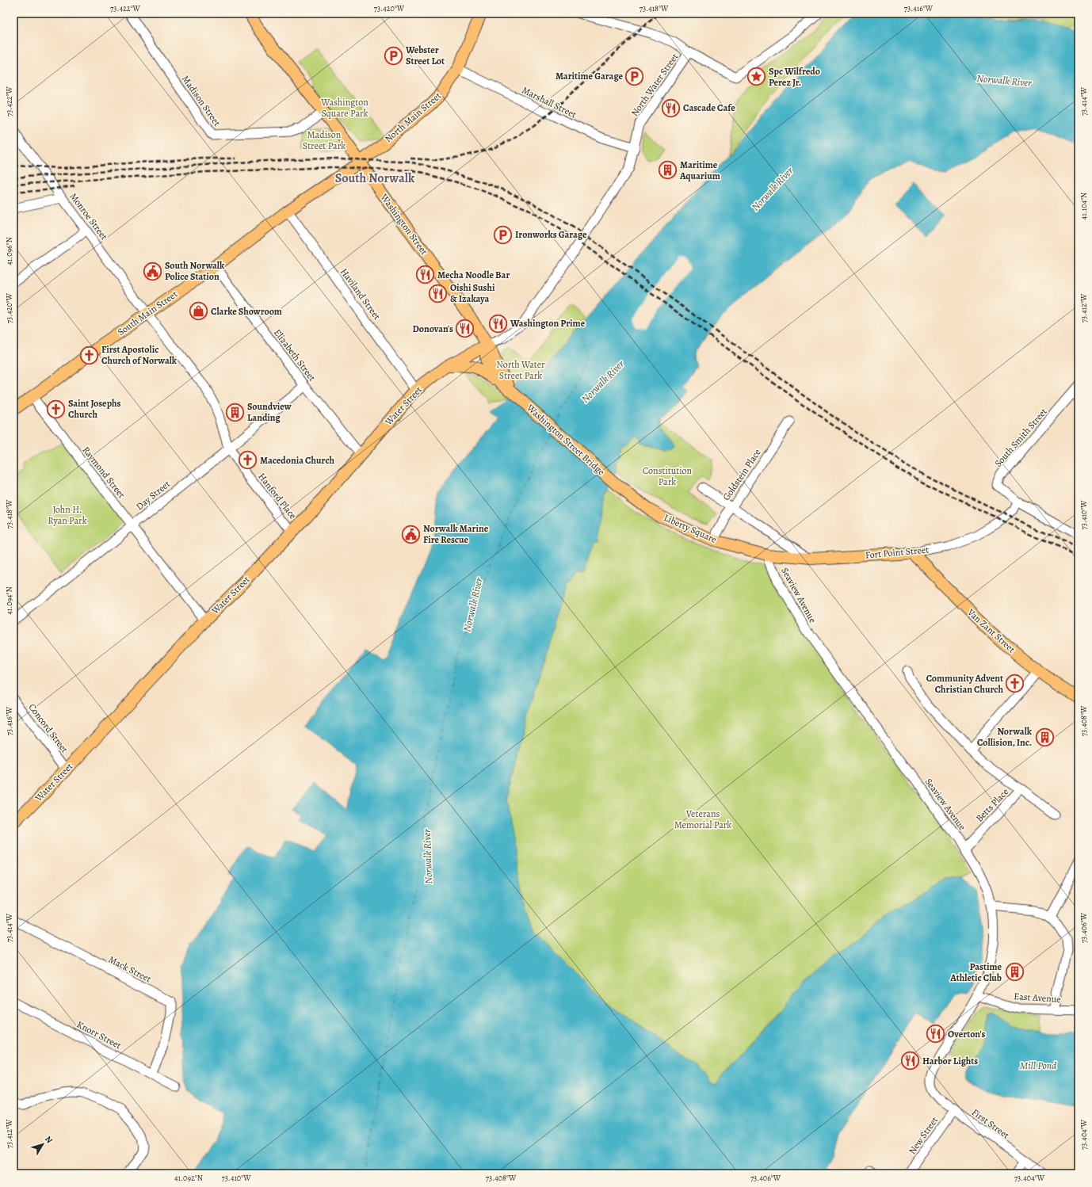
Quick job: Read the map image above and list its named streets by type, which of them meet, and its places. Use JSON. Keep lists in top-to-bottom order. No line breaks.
{"streets":{"main road":["North Main Street","Washington Street","South Main Street","Water Street","Washington Street Bridge","Liberty Square","Fort Point Street","Van Zant Street"],"street":["North Water Street","Madison Street","Marshall Street","Monroe Street","Haviland Street","Elizabeth Street","South Smith Street","Raymond Street","Goldstein Place","Day Street","Hanford Place","Seaview Avenue","Concord Street","Betts Place","Mack Street","East Avenue","Knorr Street","First Street","New Street"]},"crossings":[["North Water Street","Marshall Street"],["North Water Street","Washington Street"],["North Water Street","Water Street"],["Madison Street","Washington Street"],["Marshall Street","North Main Street"],["North Main Street","Washington Street"],["North Main Street","South Main Street"],["Monroe Street","South Main Street"],["Monroe Street","Hanford Place"],["Washington Street","South Main Street"],["Washington Street","Water Street"],["Washington Street","Washington Street Bridge"],["Haviland Street","South Main Street"],["Haviland Street","Water Street"],["South Main Street","Elizabeth Street"],["South Main Street","Raymond Street"],["South Main Street","Hanford Place"],["Elizabeth Street","Water Street"],["Elizabeth Street","Day Street"],["Water Street","Raymond Street"],["Water Street","Hanford Place"],["Water Street","Concord Street"],["South Smith Street","Fort Point Street"],["Washington Street Bridge","Liberty Square"],["Raymond Street","Day Street"],["Goldstein Place","Liberty Square"],["Day Street","Hanford Place"],["Liberty Square","Fort Point Street"],["Liberty Square","Seaview Avenue"],["Fort Point Street","Seaview Avenue"],["Fort Point Street","Van Zant Street"],["Seaview Avenue","Betts Place"],["Seaview Avenue","East Avenue"],["Seaview Avenue","First Street"],["Mack Street","Knorr Street"],["First Street","New Street"]],"districts":["South Norwalk"],"water":["Norwalk River","Mill Pond"],"parks":["Washington Square Park","Madison Street Park","North Water Street Park","Constitution Park","John H. Ryan Park","Veterans Memorial Park"],"places":{"parking":["Webster Street Lot","Maritime Garage","Ironworks Garage"],"place":["Spc Wilfredo Perez Jr."],"restaurant":["Cascade Cafe","Mecha Noodle Bar","Oishi Sushi & Izakaya","Washington Prime","Donovan's","Overton's","Harbor Lights"],"building":["Maritime Aquarium","Soundview Landing","Norwalk Collision, Inc.","Pastime Athletic Club"],"public building":["South Norwalk Police Station","Norwalk Marine Fire Rescue"],"shop":["Clarke Showroom"],"church":["First Apostolic Church of Norwalk","Saint Josephs Church","Macedonia Church","Community Advent Christian Church"]},"north":"top right","coordinates":["73.422°W","73.420°W","73.418°W","73.416°W","73.414°W","41.104°N","41.096°N","73.412°W","73.410°W","41.094°N","73.408°W","73.406°W","73.404°W","41.092°N"]}
